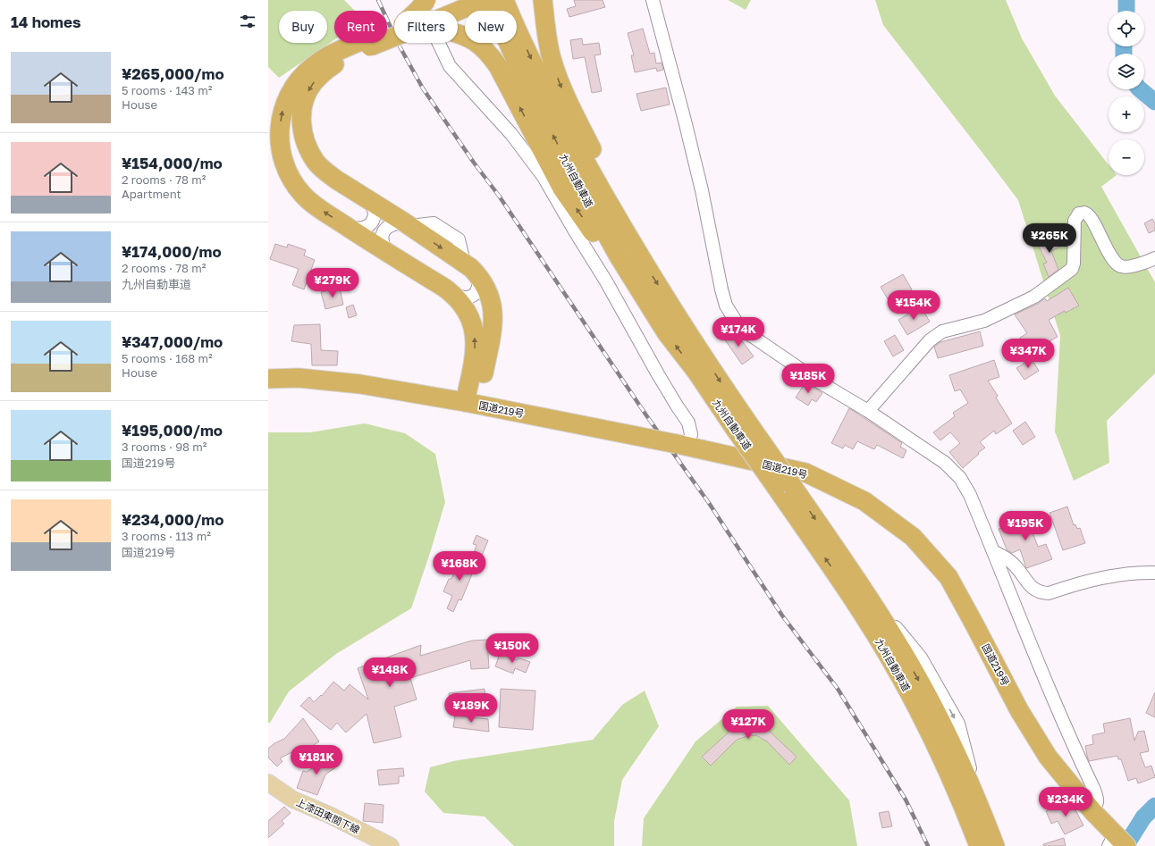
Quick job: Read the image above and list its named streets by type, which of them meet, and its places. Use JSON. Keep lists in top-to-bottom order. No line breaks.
{"streets":{"highway":["九州自動車道","国道219号"],"main road":["上漆田東間下線"]},"page":{"heading":"14 homes","map_buttons":["+","−"],"chip":["Buy","Rent","Filters","New"],"list":[{"name":"¥265,000/mo","note":"5 rooms · 143 m² · House"},{"name":"¥154,000/mo","note":"2 rooms · 78 m² · Apartment"},{"name":"¥174,000/mo","note":"2 rooms · 78 m² · 九州自動車道"},{"name":"¥347,000/mo","note":"5 rooms · 168 m² · House"},{"name":"¥195,000/mo","note":"3 rooms · 98 m² · 国道219号"},{"name":"¥234,000/mo","note":"3 rooms · 113 m² · 国道219号"}],"price":["¥265K","¥279K","¥154K","¥174K","¥347K","¥185K","¥195K","¥168K","¥150K","¥148K","¥189K","¥127K","¥181K","¥234K"]}}
